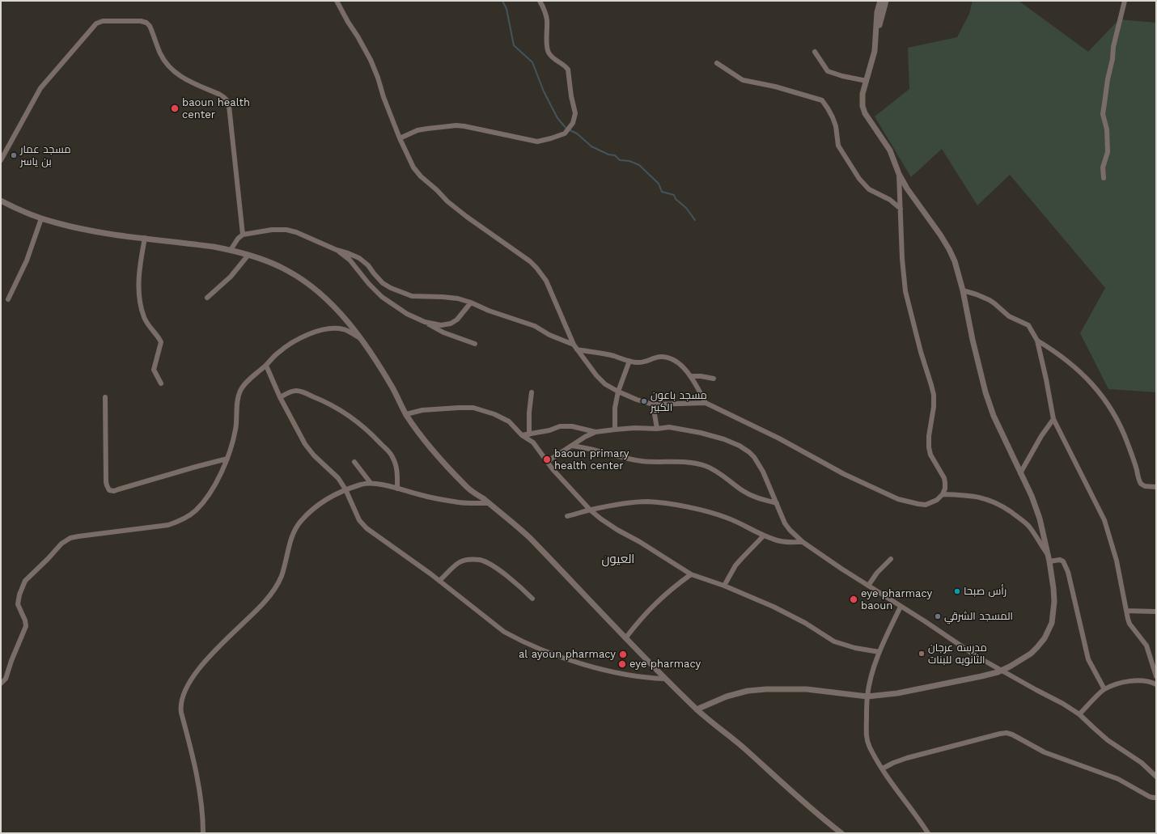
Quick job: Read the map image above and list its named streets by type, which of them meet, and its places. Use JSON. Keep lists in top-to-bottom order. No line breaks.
{"districts":["العيون"],"places":["baoun health center","مسجد عمار بن ياسر","مسجد باعون الكبير","baoun primary health center","رأس صبحا","eye pharmacy baoun","المسجد الشرقي","مدرسه عرجان الثانويه للبنات","al ayoun pharmacy","eye pharmacy"]}
